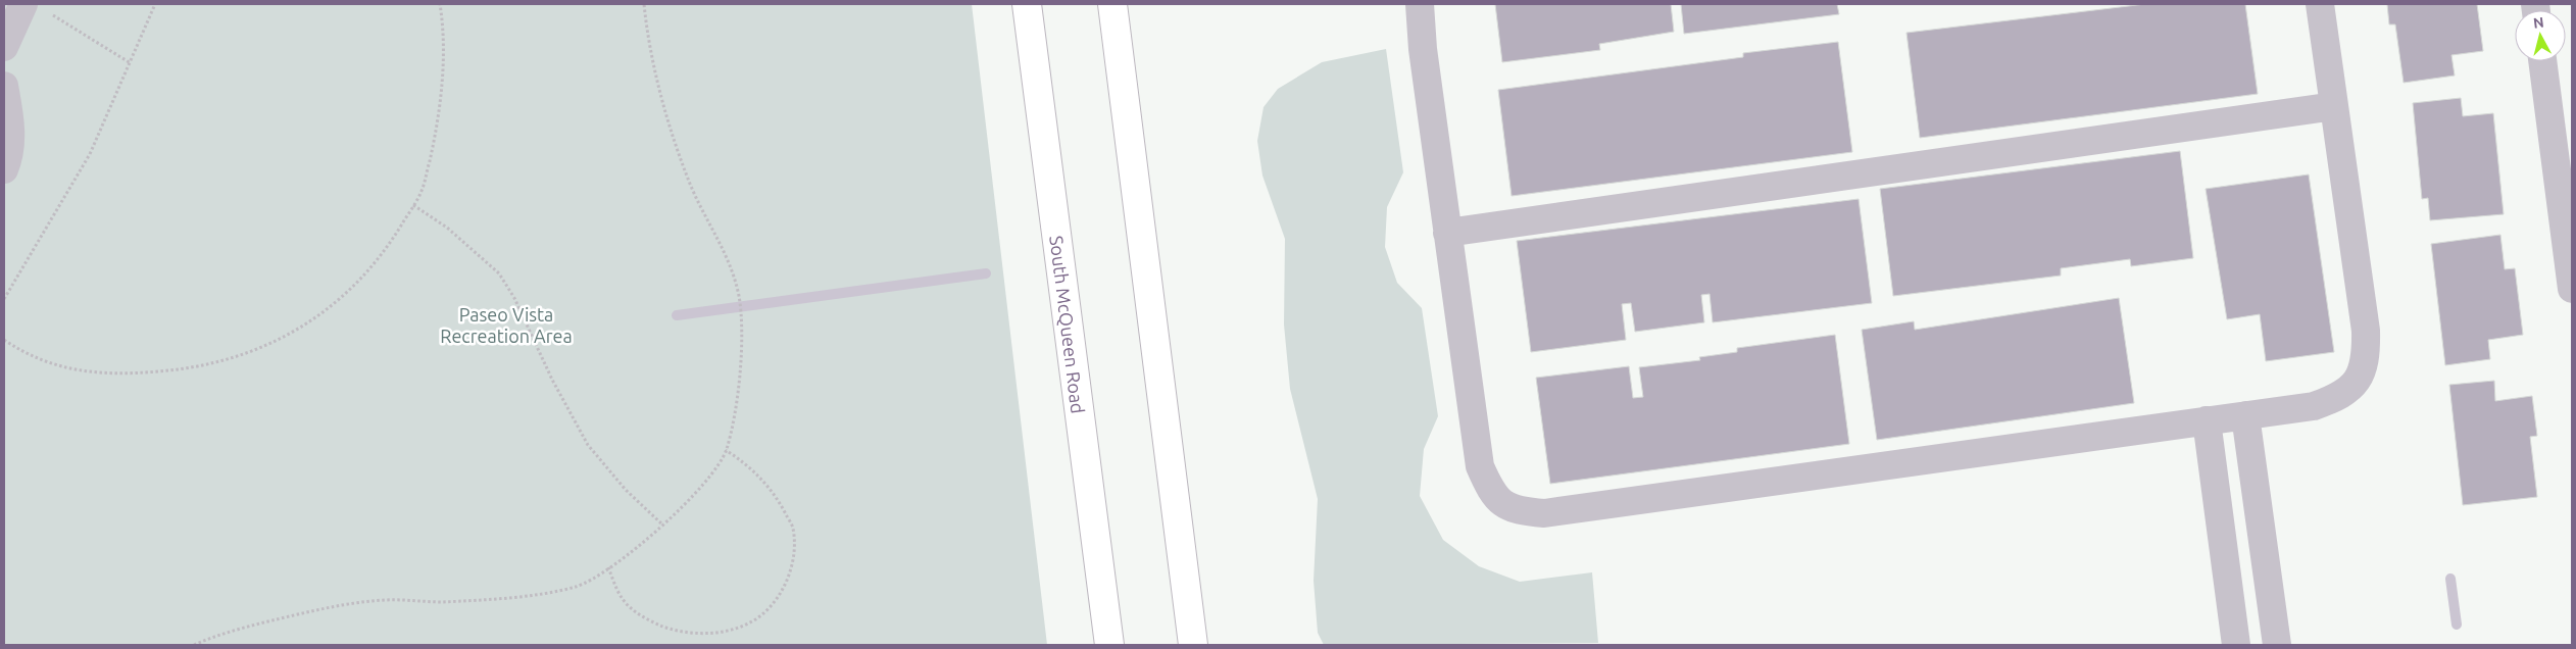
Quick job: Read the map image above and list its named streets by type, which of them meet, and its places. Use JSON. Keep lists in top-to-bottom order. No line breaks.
{"streets":{"main road":["South McQueen Road"]},"parks":["Paseo Vista Recreation Area"],"north":"top"}
